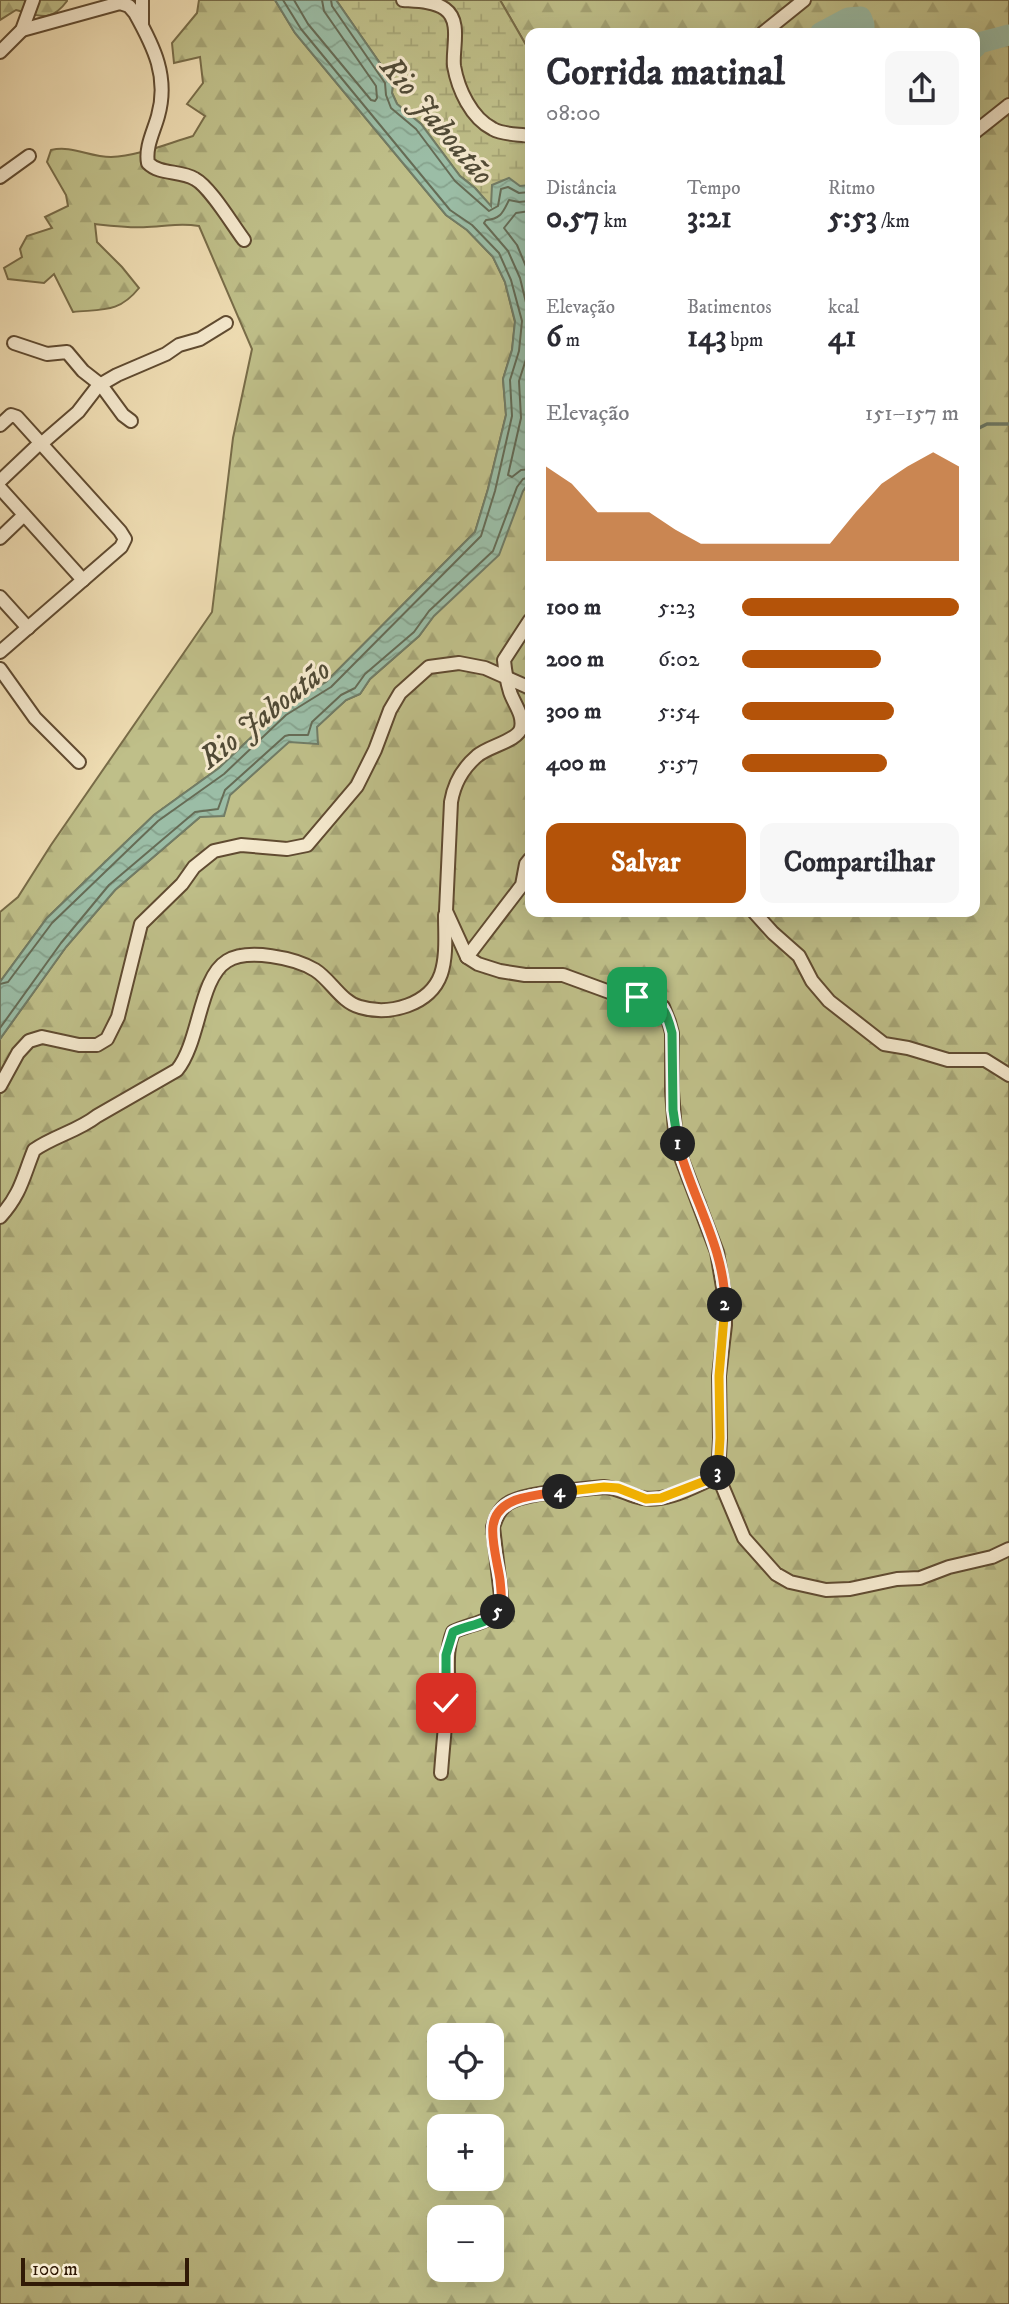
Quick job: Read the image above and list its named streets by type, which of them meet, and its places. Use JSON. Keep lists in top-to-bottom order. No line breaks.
{"water":["Rio Jaboatão"],"scale_bar":"100 m","page":{"heading":["Corrida matinal","08:00"],"stats":[["Distância","0.57 km"],["Tempo","3:21"],["Ritmo","5:53 /km"],["Elevação","6 m"],["Batimentos","143 bpm"],["kcal","41"]],"chart":["Elevação","151–157 m"],"list":[{"name":"100 m","note":"5:23"},{"name":"200 m","note":"6:02"},{"name":"300 m","note":"5:54"},{"name":"400 m","note":"5:57"}],"buttons":["Salvar","Compartilhar"],"pins":["1","2","3","4","5"],"map_buttons":["+","−"],"scale":"100 m"}}
